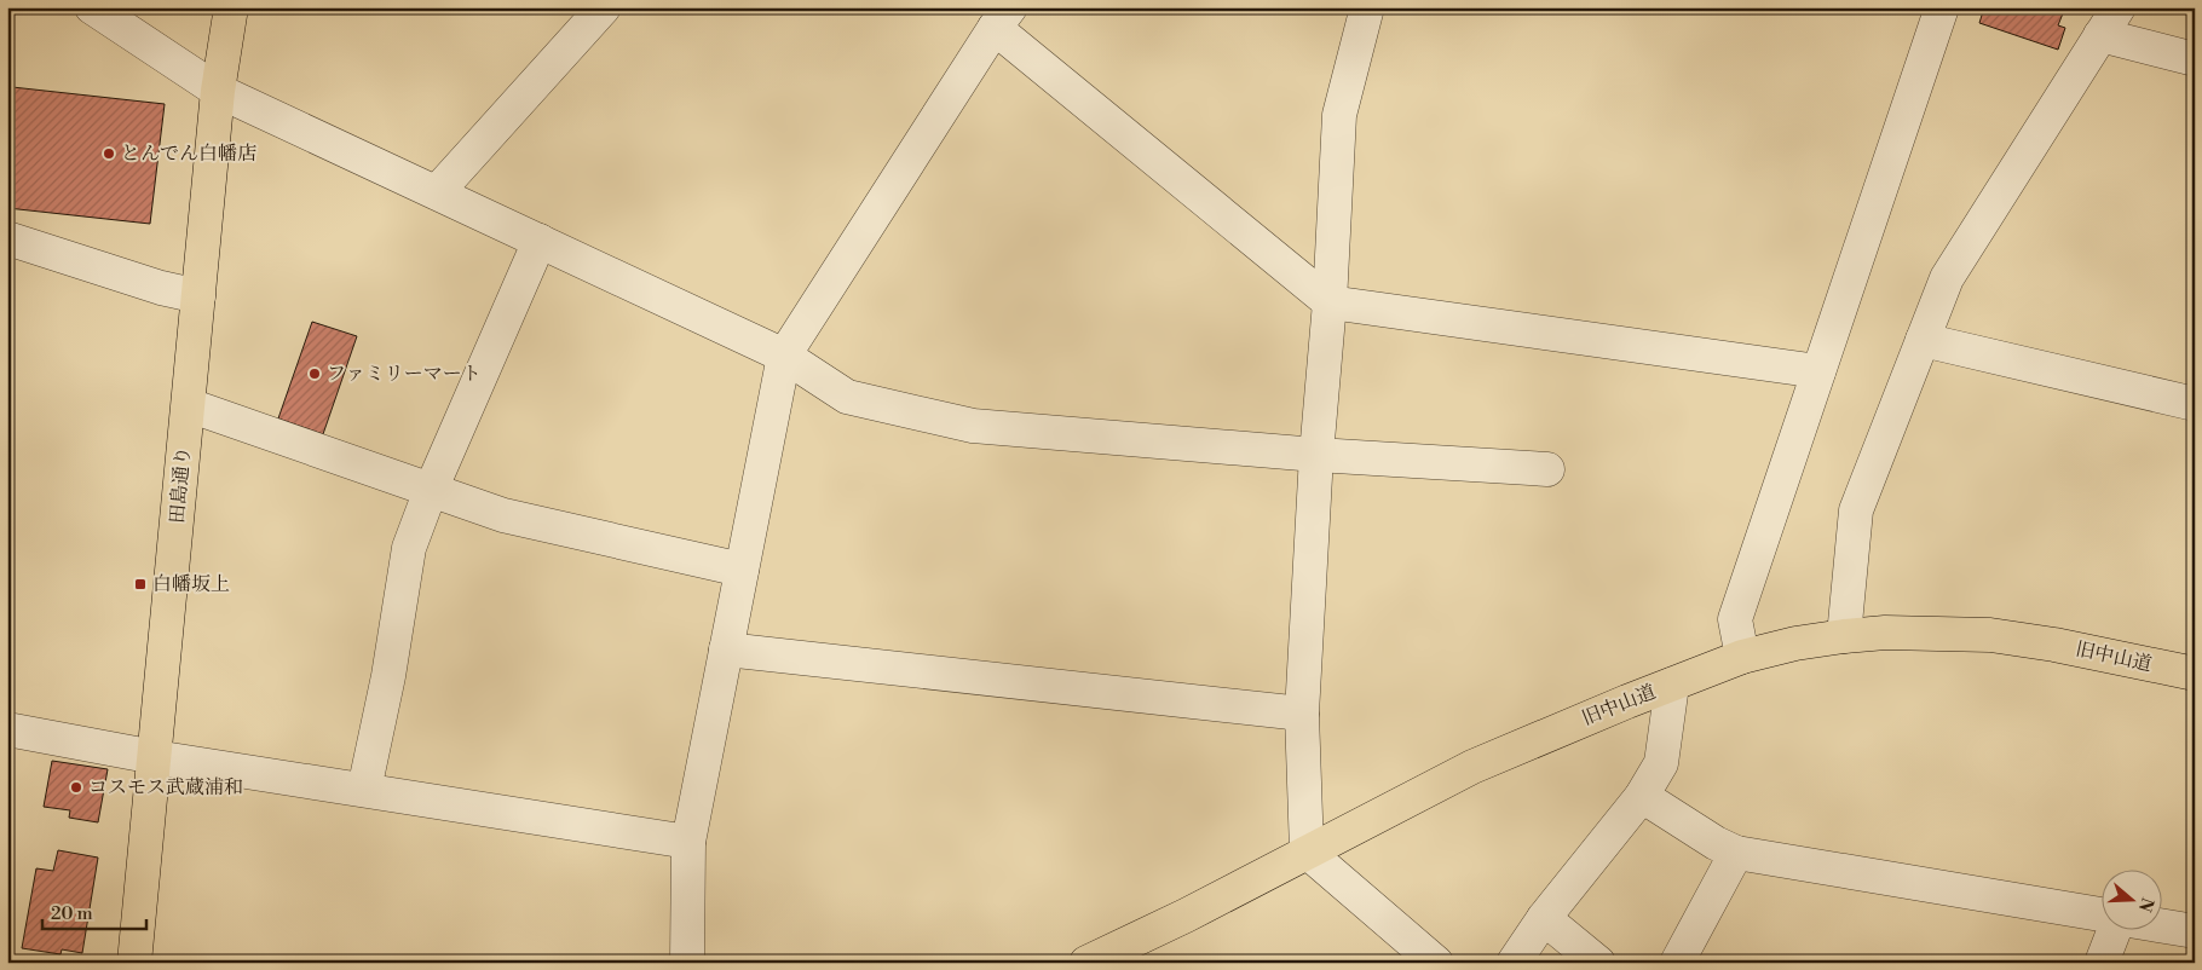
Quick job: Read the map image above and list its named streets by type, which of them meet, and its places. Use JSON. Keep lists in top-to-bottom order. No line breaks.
{"streets":{"main road":["田島通り","旧中山道"]},"places":{"other":["とんでん白幡店","ファミリーマート","コスモス武蔵浦和"],"transit":["白幡坂上"]},"scale_bar":"20 m","north":"right"}
